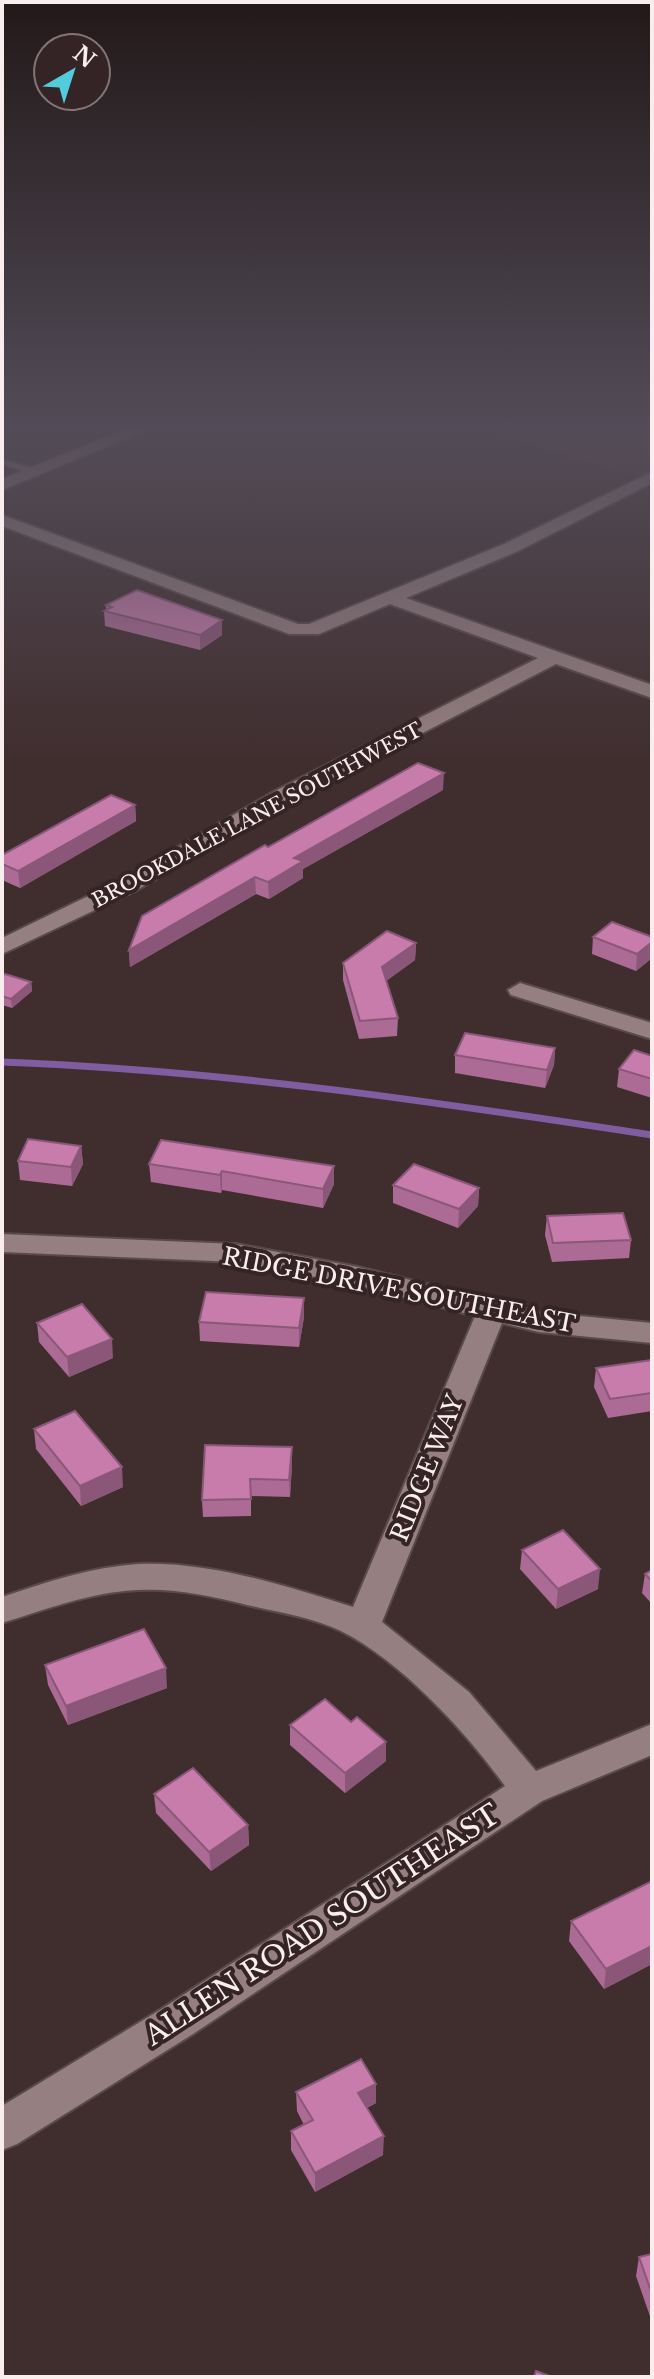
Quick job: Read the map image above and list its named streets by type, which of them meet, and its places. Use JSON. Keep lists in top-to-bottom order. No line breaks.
{"streets":{"street":["BROOKDALE LANE SOUTHWEST","RIDGE DRIVE SOUTHEAST","RIDGE WAY","ALLEN ROAD SOUTHEAST"]},"crossings":[["RIDGE DRIVE SOUTHEAST","RIDGE WAY"]],"north":"top right"}
